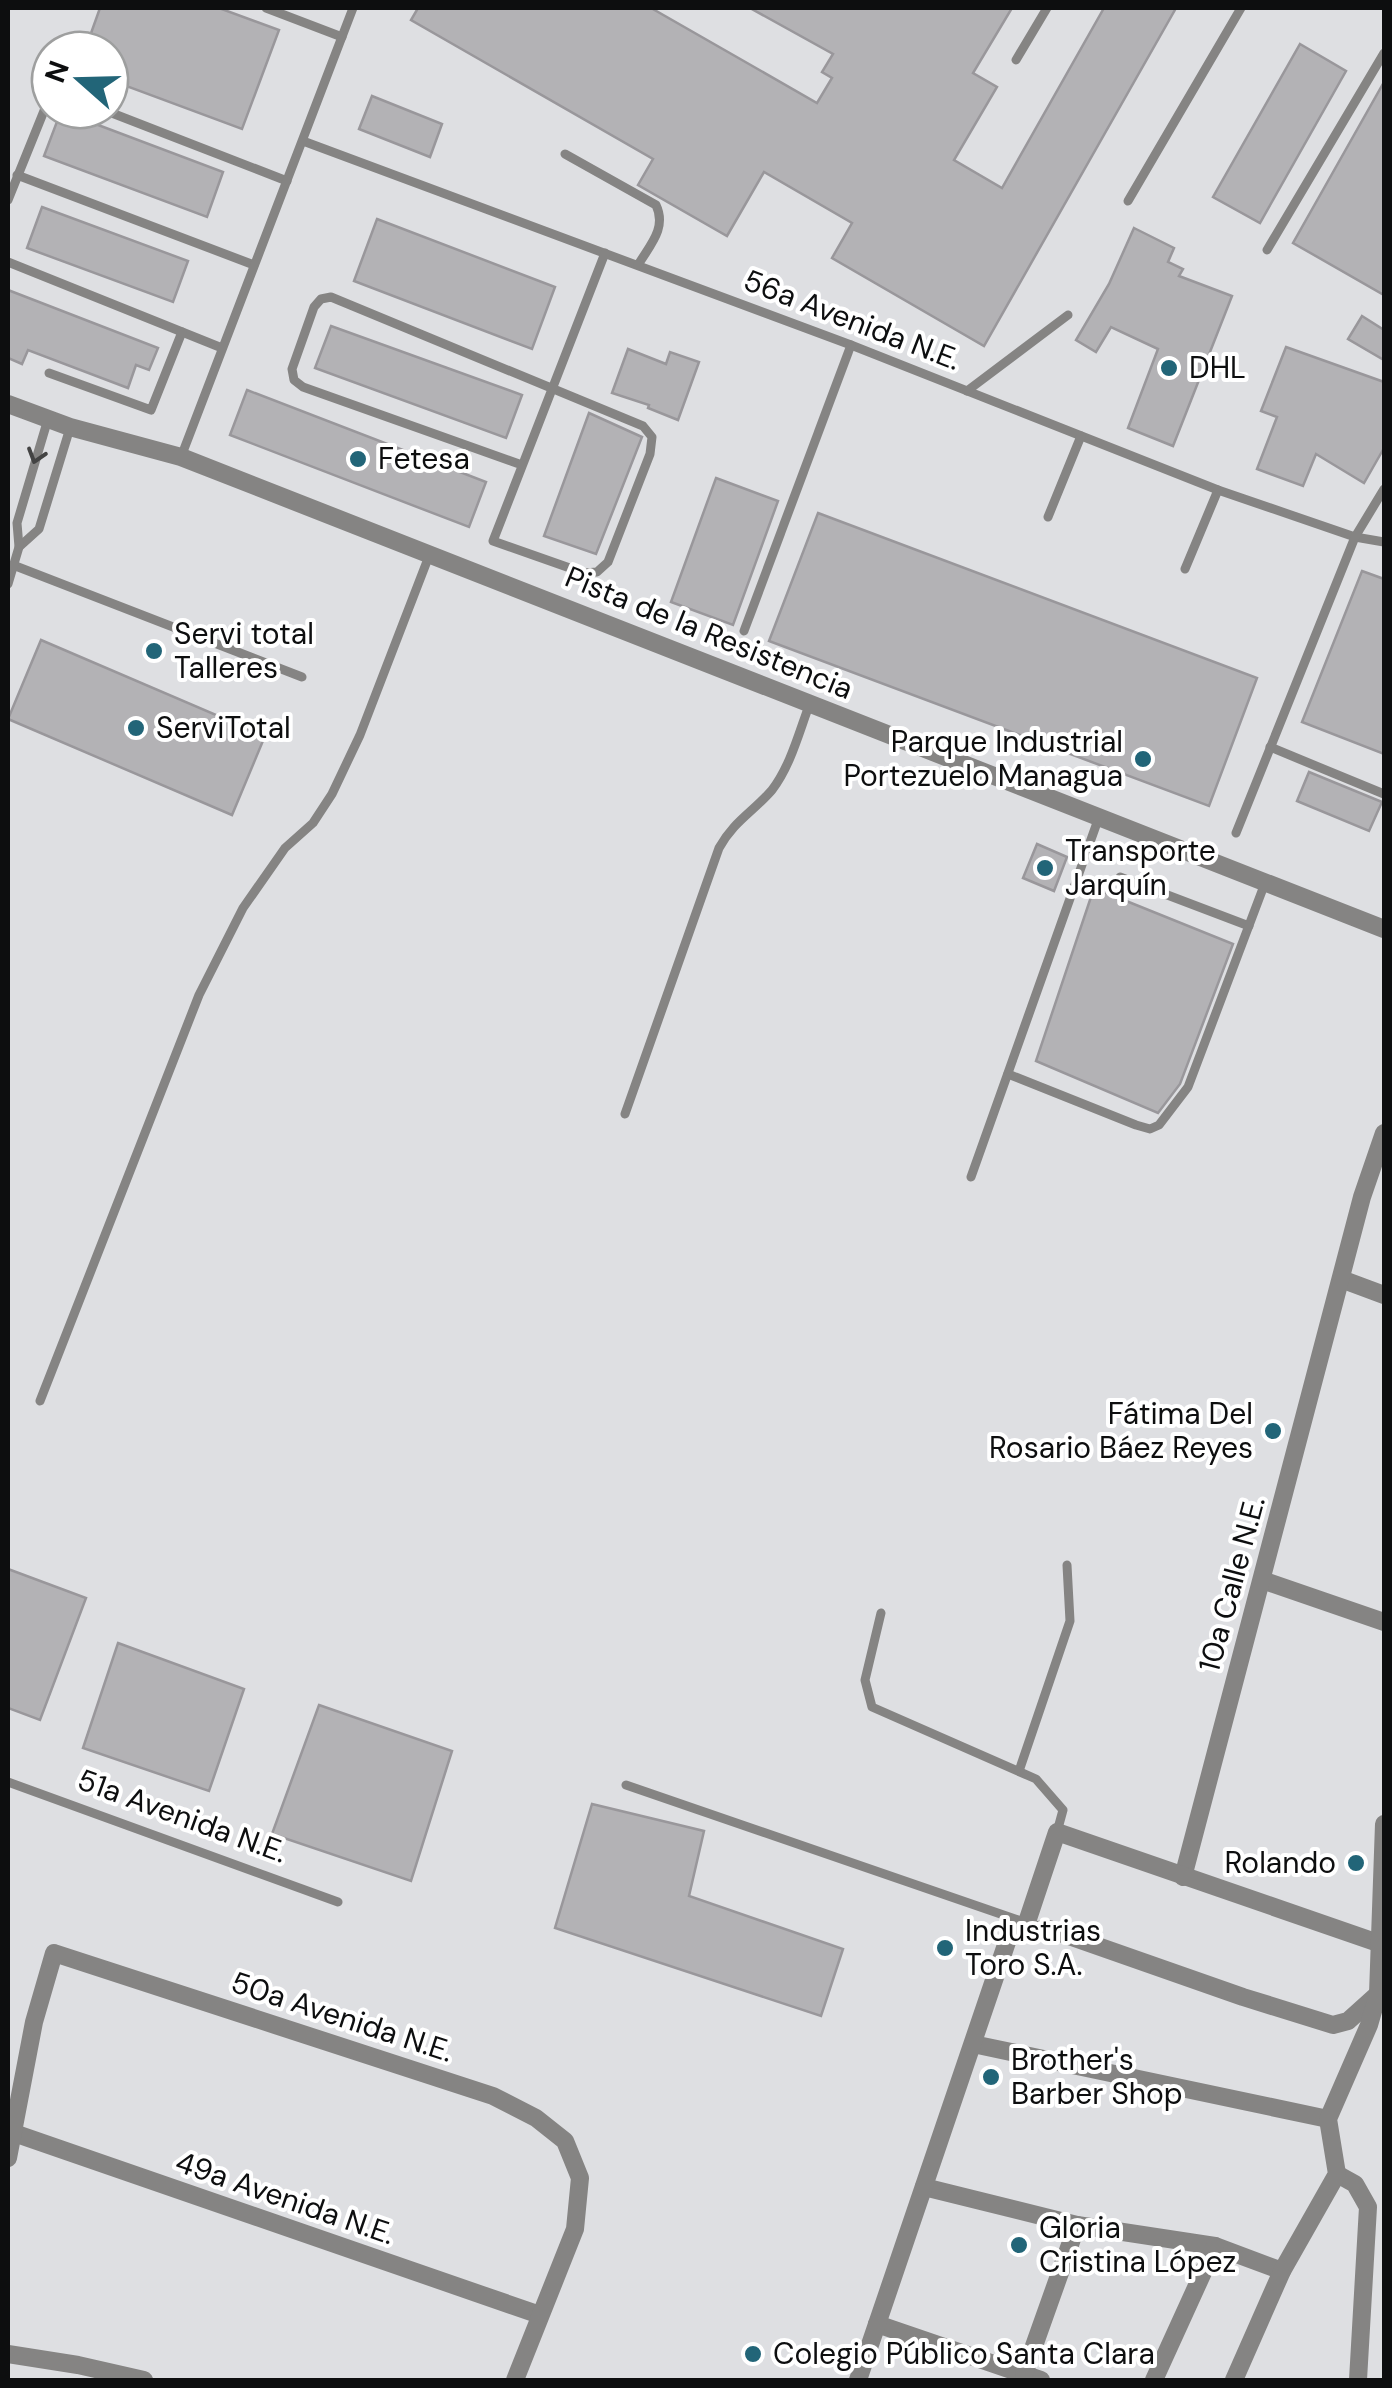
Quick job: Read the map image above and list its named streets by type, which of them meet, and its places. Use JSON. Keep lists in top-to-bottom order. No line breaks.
{"streets":{"street":["Pista de la Resistencia","10a Calle N.E.","50a Avenida N.E.","49a Avenida N.E."],"lane":["56a Avenida N.E.","51a Avenida N.E."]},"crossings":[["50a Avenida N.E.","49a Avenida N.E."]],"places":["DHL","Fetesa","Servi total Talleres","ServiTotal","Parque Industrial Portezuelo Managua","Transporte Jarquín","Fátima Del Rosario Báez Reyes","Rolando","Industrias Toro S.A.","Brother's Barber Shop","Gloria Cristina López","Colegio Público Santa Clara"],"north":"left"}
